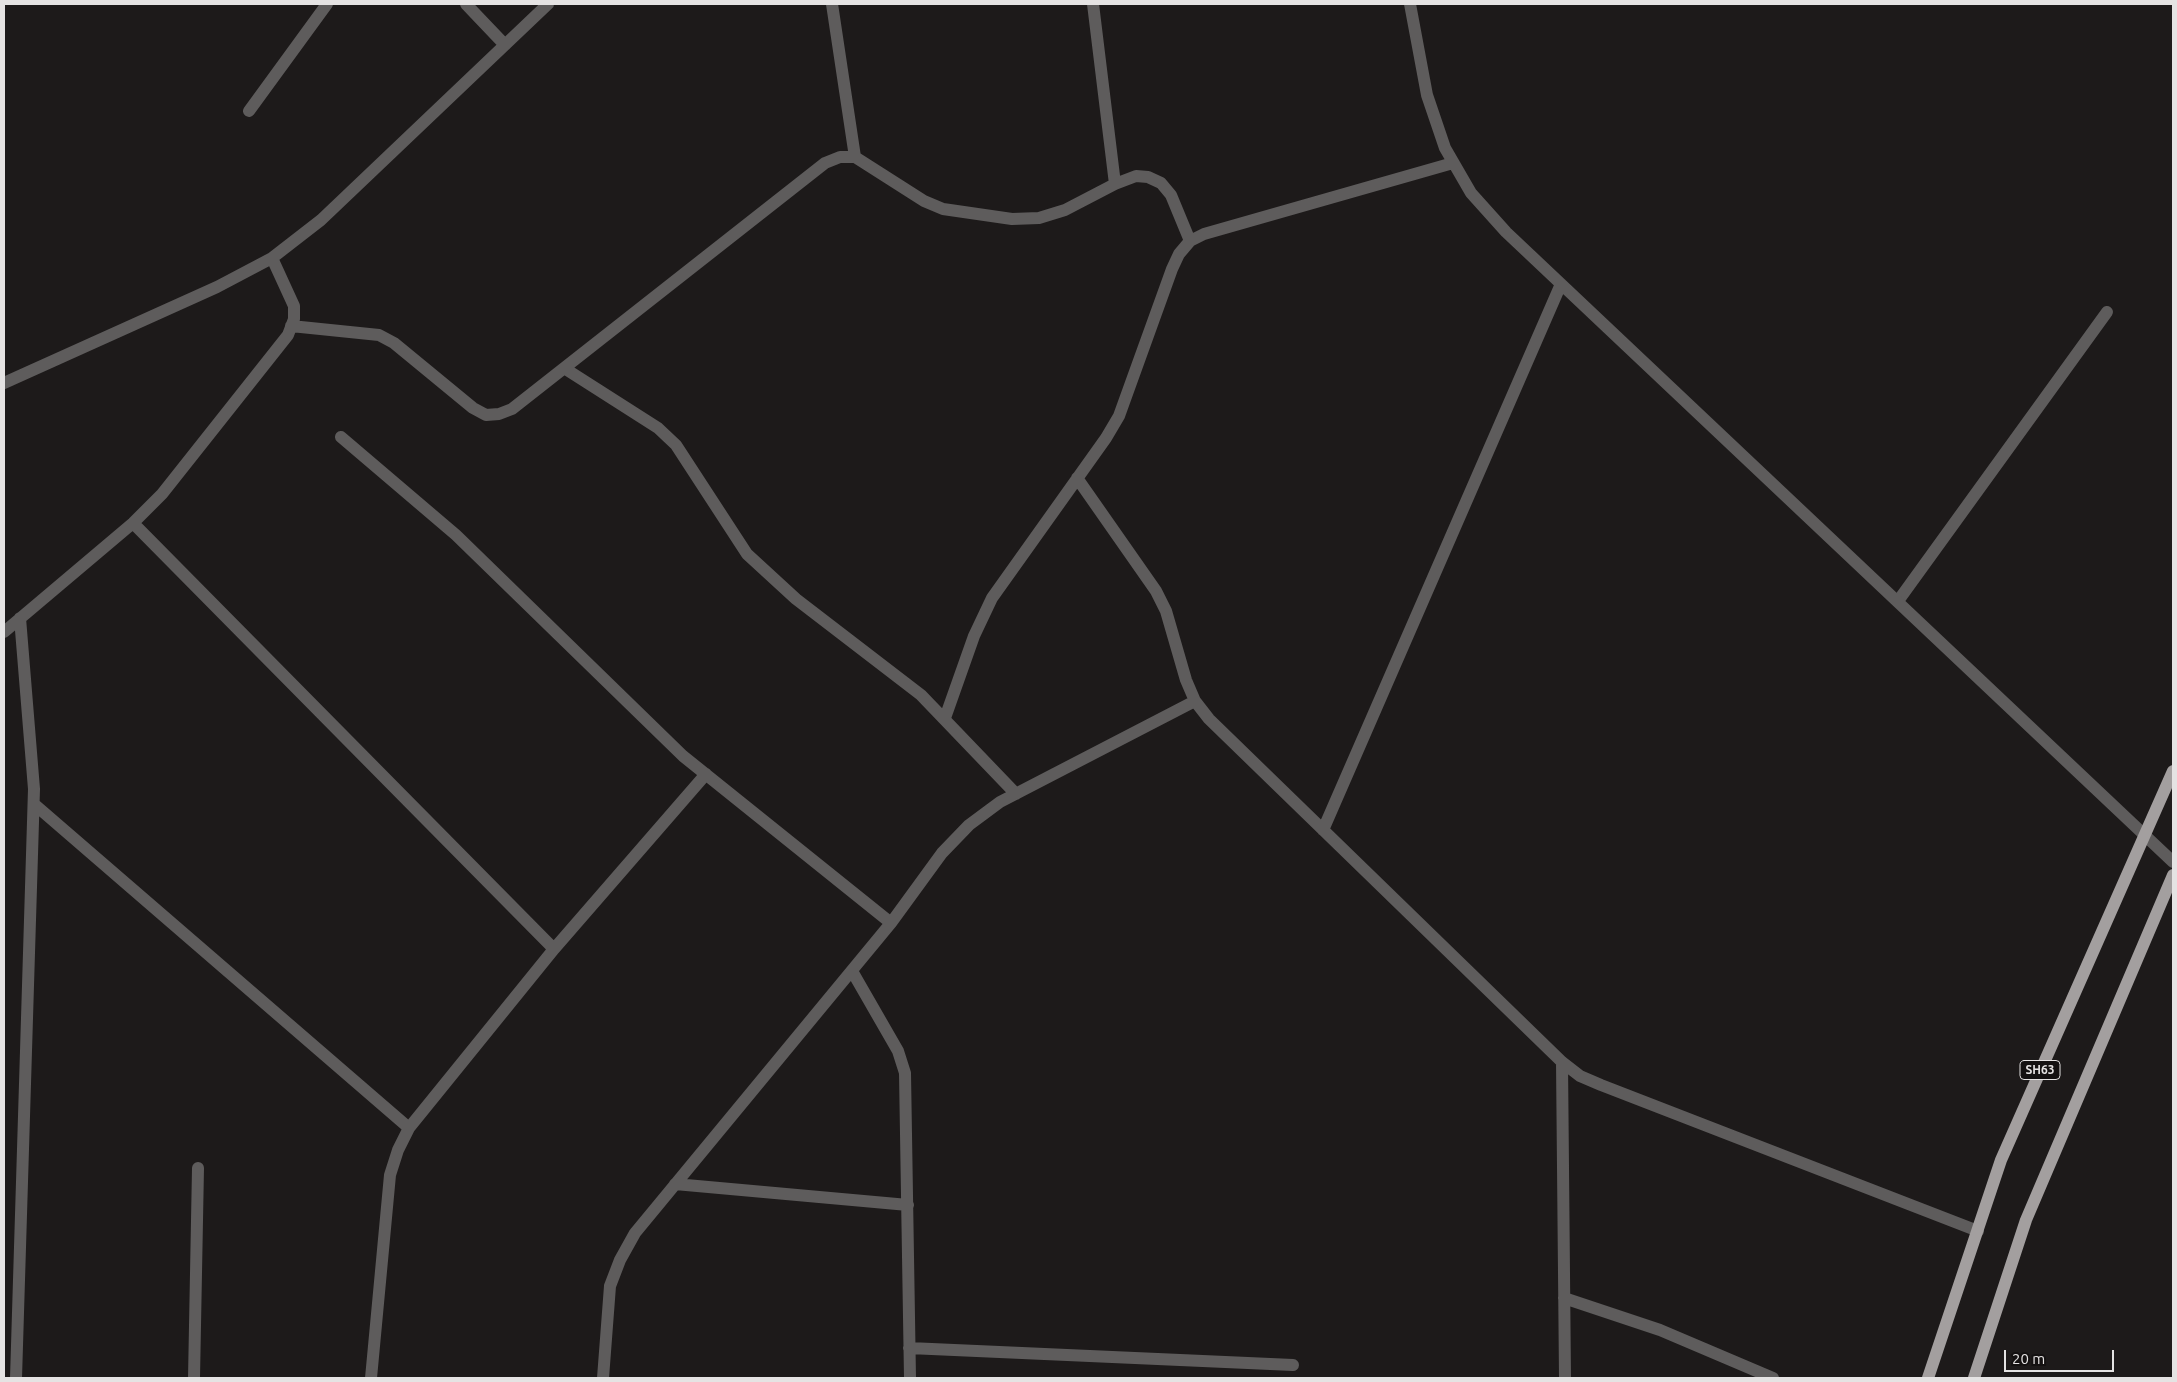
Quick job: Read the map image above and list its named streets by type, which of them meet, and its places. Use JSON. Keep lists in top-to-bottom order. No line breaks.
{"streets":{"main road":["SH63"]},"scale_bar":"20 m"}
